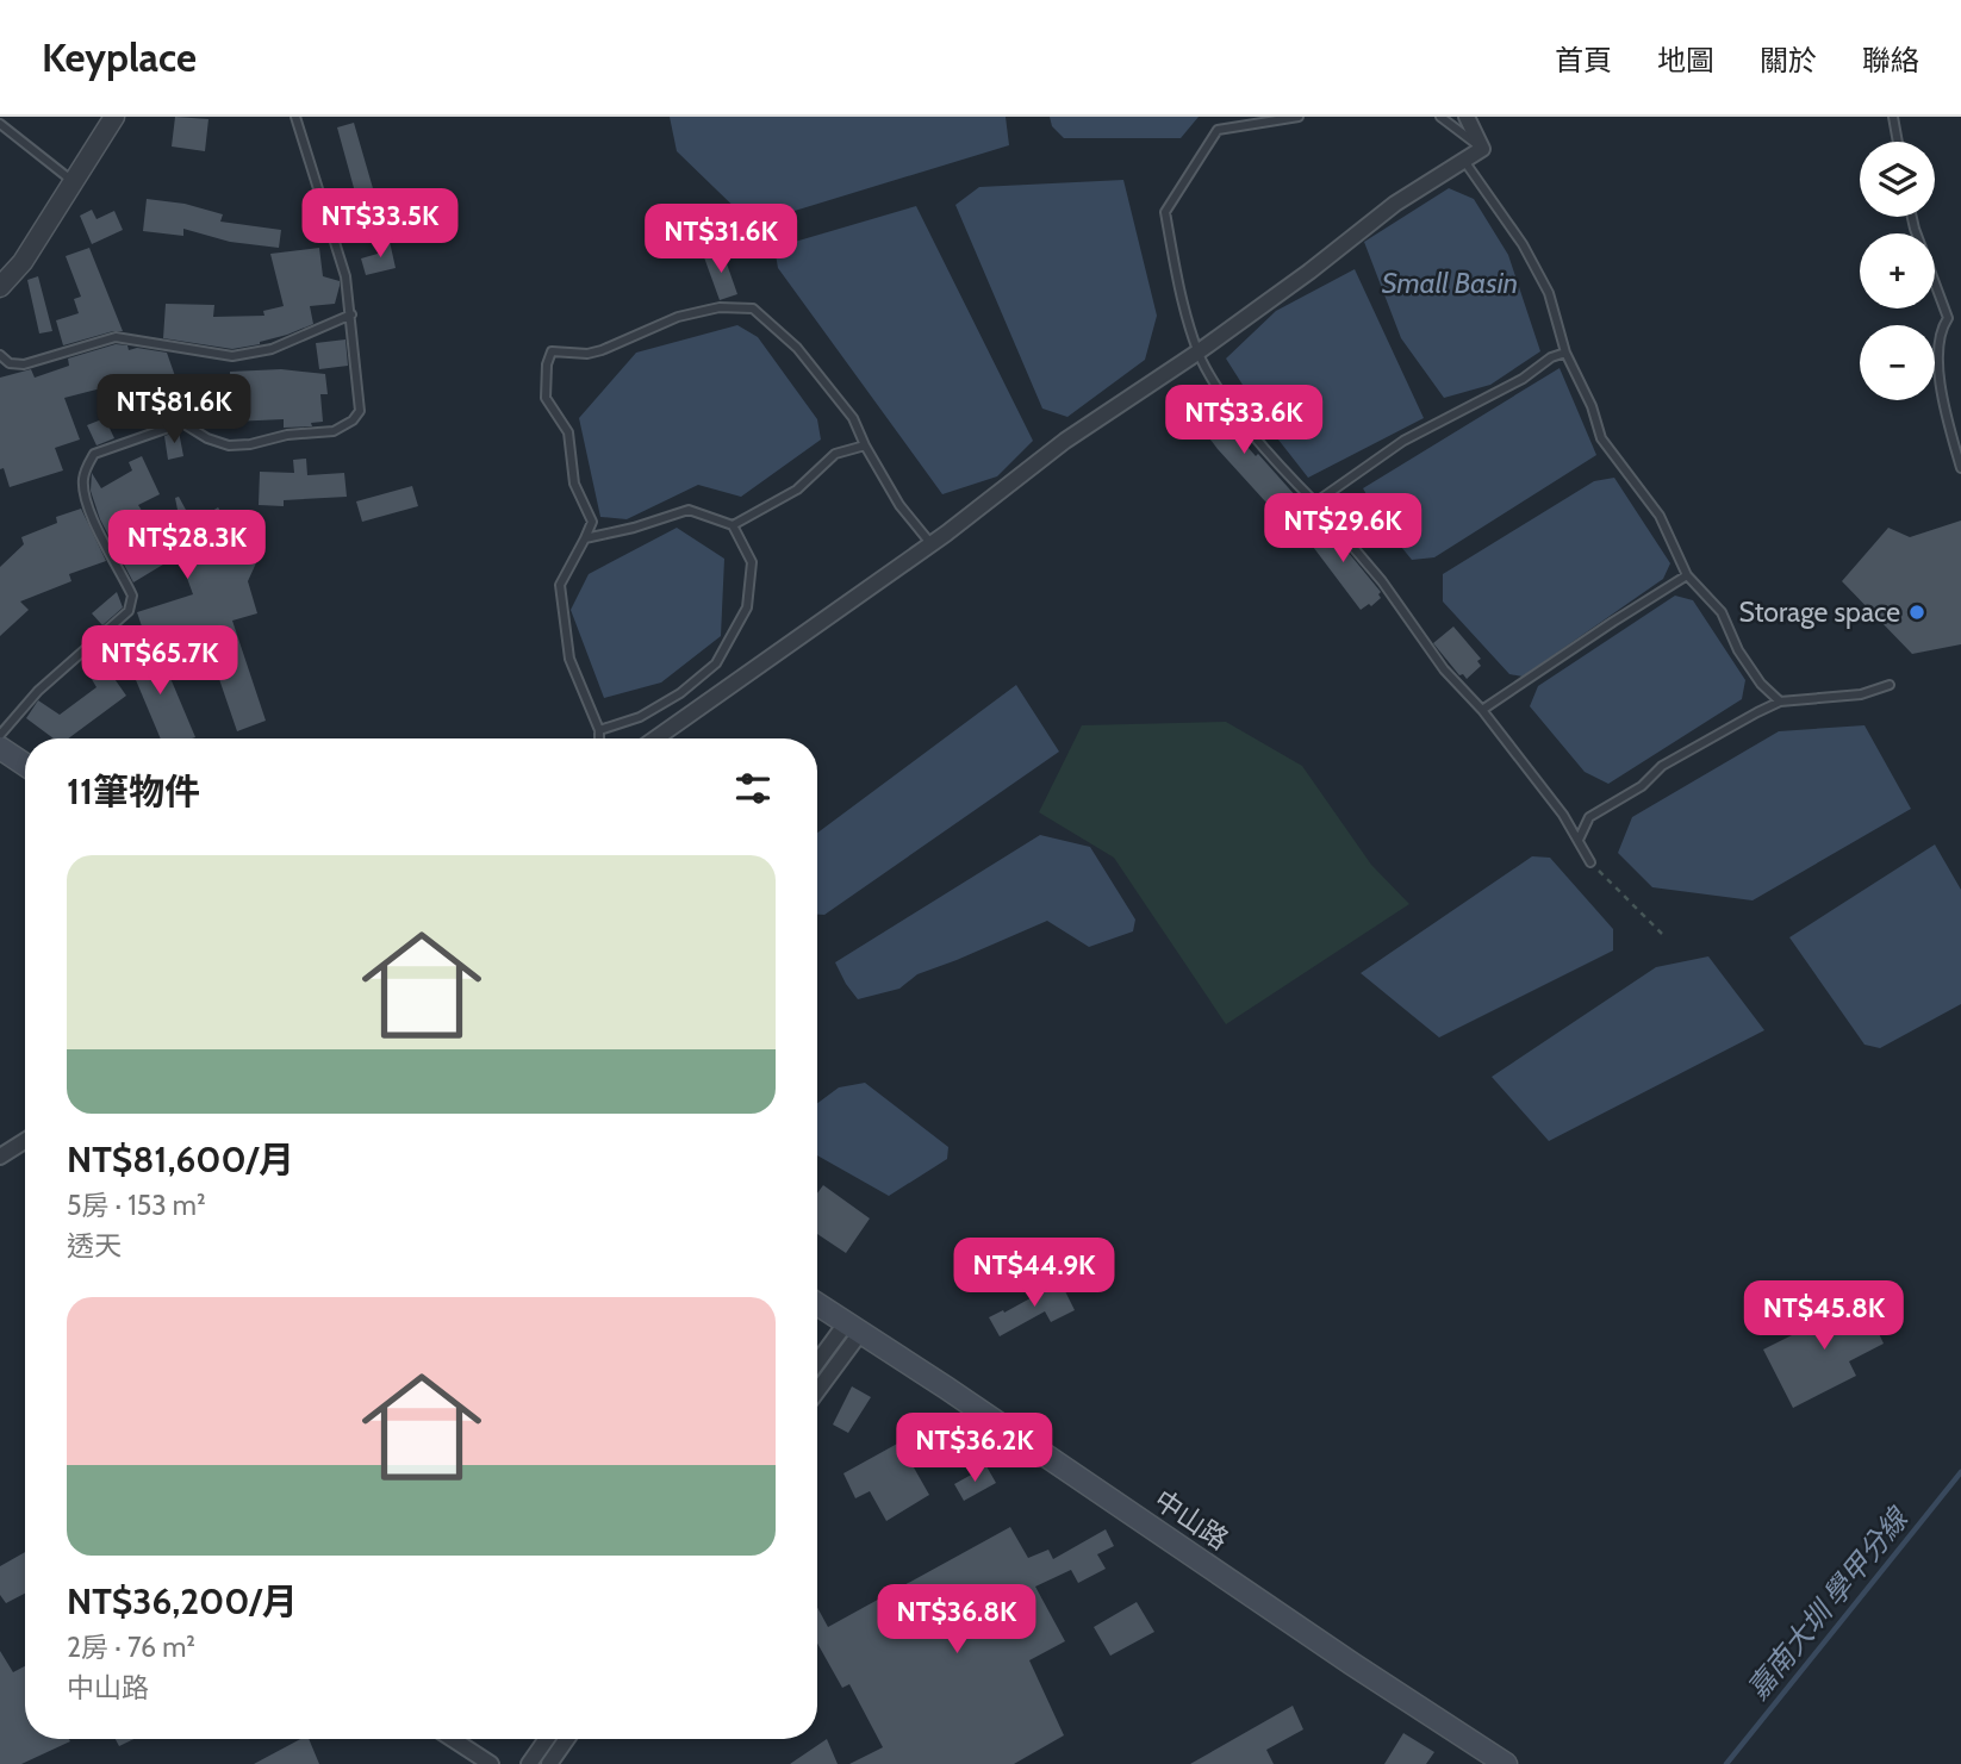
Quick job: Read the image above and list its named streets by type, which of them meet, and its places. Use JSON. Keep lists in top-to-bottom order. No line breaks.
{"streets":{"main road":["中山路"]},"water":["Small Basin","嘉南大圳 學甲分線"],"places":["Storage space"],"page":{"header":"Keyplace","nav":["首頁","地圖","關於","聯絡"],"map_buttons":["+","−"],"price":["NT$33.5K","NT$31.6K","NT$81.6K","NT$33.6K","NT$29.6K","NT$28.3K","NT$65.7K","NT$44.9K","NT$45.8K","NT$36.2K","NT$36.8K"],"heading":"11筆物件","list":[{"name":"NT$81,600/月","note":"5房 · 153 m² · 透天"},{"name":"NT$36,200/月","note":"2房 · 76 m² · 中山路"}]}}
